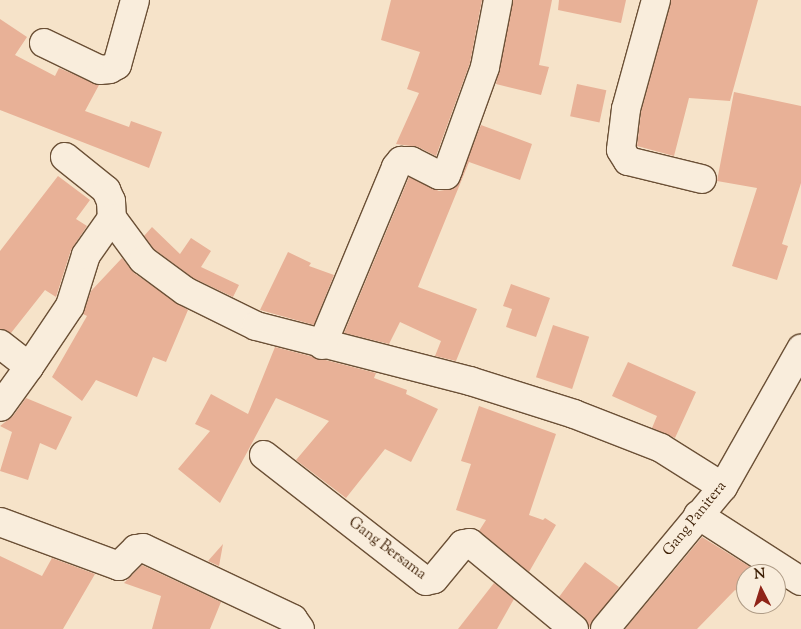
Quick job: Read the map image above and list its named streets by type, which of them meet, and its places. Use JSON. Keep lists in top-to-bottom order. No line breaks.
{"streets":{"street":["Gang Panitera","Gang Bersama"]},"north":"top"}
